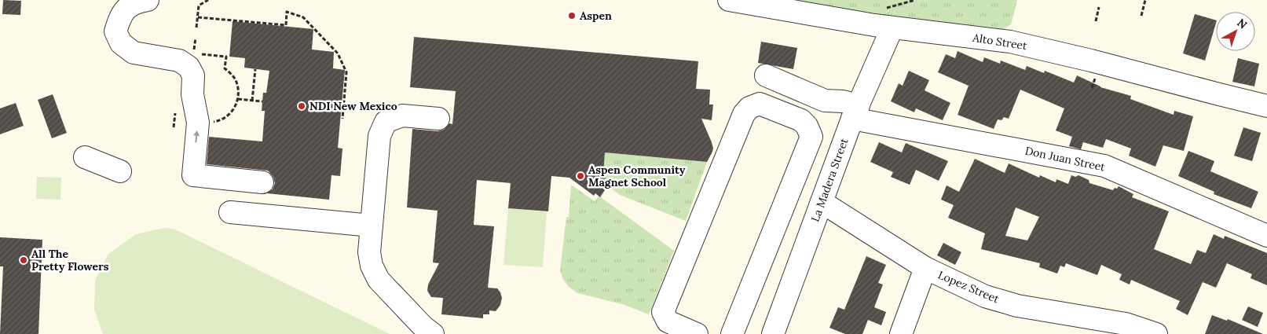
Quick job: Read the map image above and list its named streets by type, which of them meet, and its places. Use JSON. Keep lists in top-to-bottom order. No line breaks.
{"streets":{"street":["Alto Street","Don Juan Street","La Madera Street","Lopez Street"]},"crossings":[["Alto Street","La Madera Street"],["Don Juan Street","La Madera Street"],["La Madera Street","Lopez Street"]],"places":["Aspen","NDI New Mexico","Aspen Community Magnet School","All The Pretty Flowers"],"north":"top right"}
